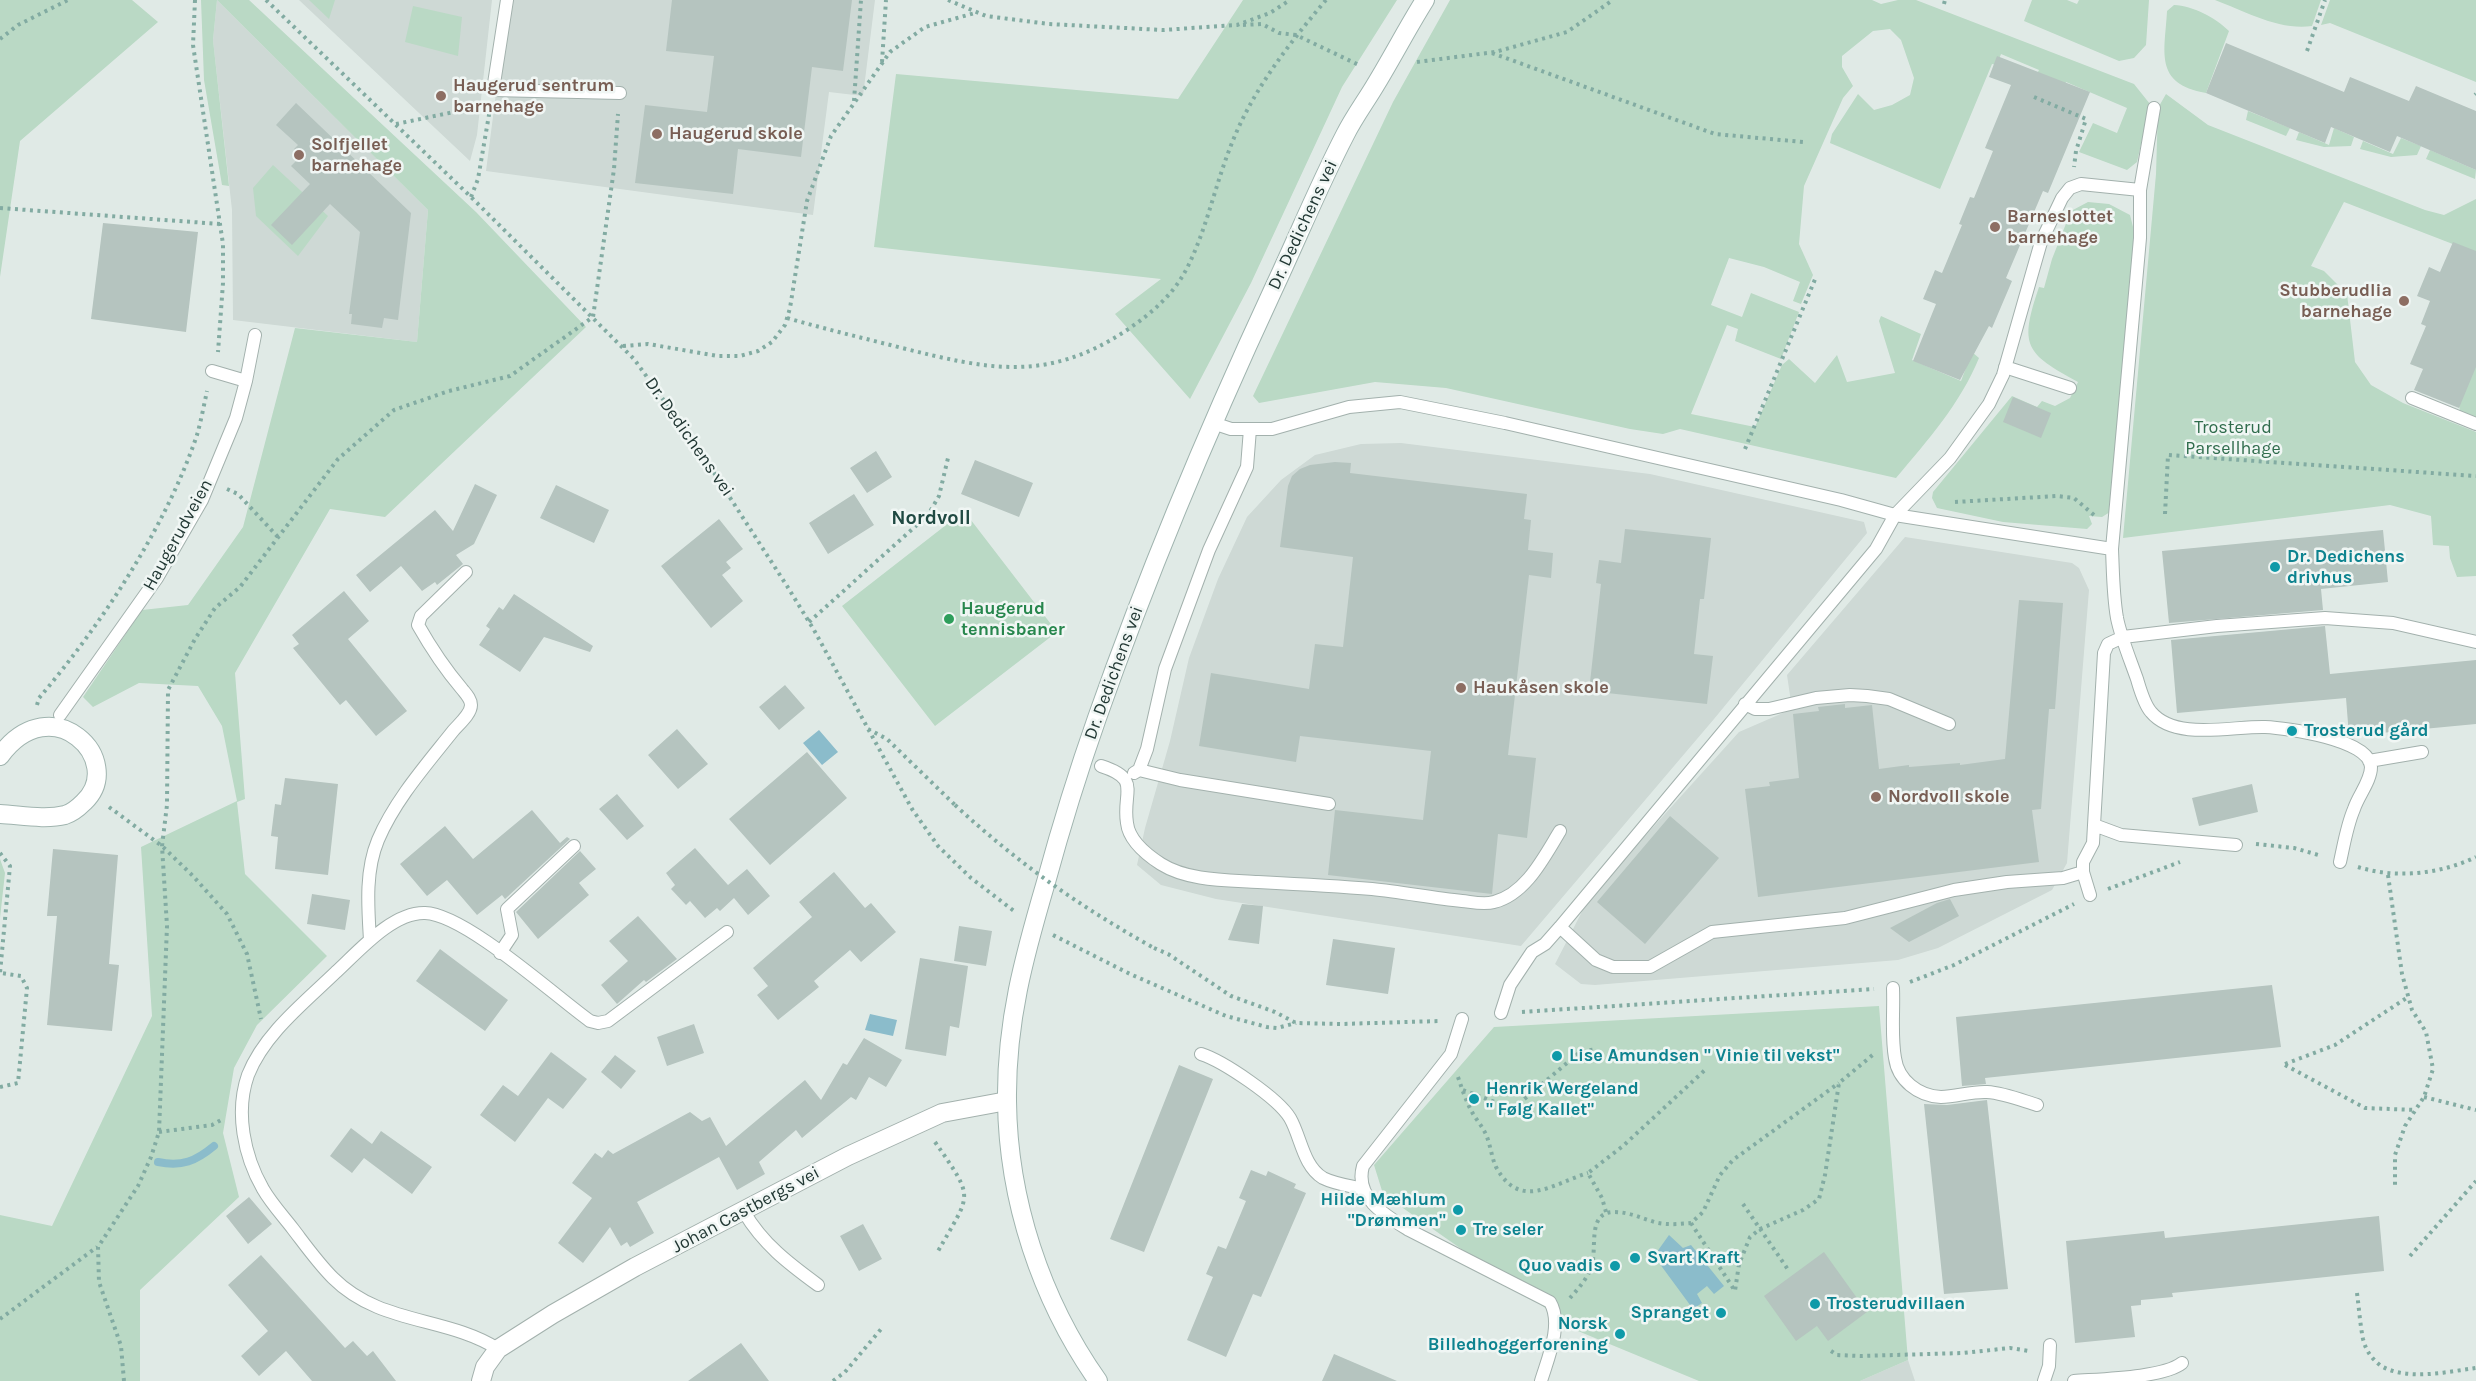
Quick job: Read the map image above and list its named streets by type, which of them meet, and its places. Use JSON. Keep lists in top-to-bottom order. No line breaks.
{"streets":{"street":["Dr. Dedichens vei","Johan Castbergs vei"],"lane":["Haugerudveien"]},"crossings":[["Dr. Dedichens vei","Johan Castbergs vei"]],"districts":["Nordvoll"],"parks":["Trosterud Parsellhage"],"places":["Haugerud sentrum barnehage","Haugerud skole","Solfjellet barnehage","Barneslottet barnehage","Stubberudlia barnehage","Dr. Dedichens drivhus","Haugerud tennisbaner","Haukåsen skole","Trosterud gård","Nordvoll skole","Lise Amundsen \" Vinie til vekst\"","Henrik Wergeland \" Følg Kallet\"","Hilde Mæhlum \"Drømmen\"","Tre seler","Svart Kraft","Quo vadis","Trosterudvillaen","Spranget","Norsk Billedhoggerforening"]}
